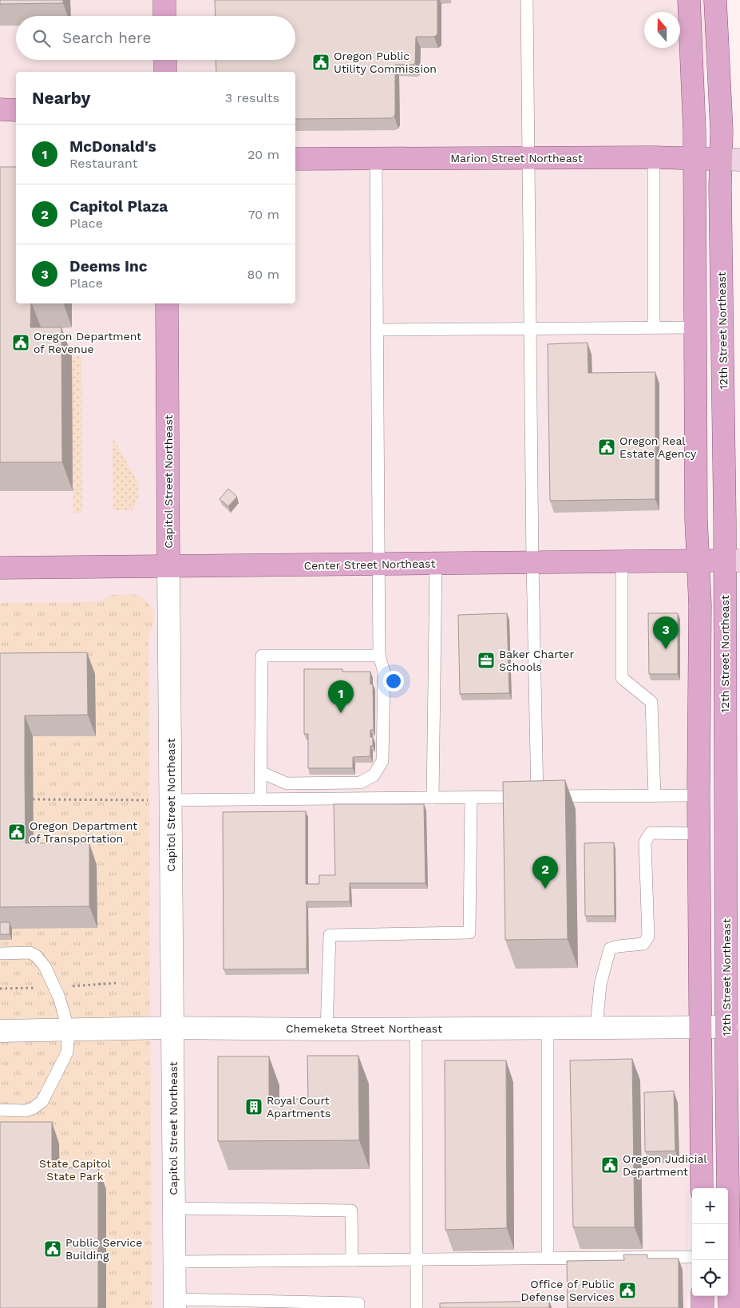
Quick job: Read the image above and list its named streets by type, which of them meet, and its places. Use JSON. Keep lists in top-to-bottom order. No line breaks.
{"streets":{"main road":["Marion Street Northeast","12th Street Northeast","Capitol Street Northeast","Center Street Northeast"],"street":["Chemeketa Street Northeast"]},"crossings":[["Marion Street Northeast","12th Street Northeast"],["12th Street Northeast","Center Street Northeast"],["12th Street Northeast","Chemeketa Street Northeast"],["Capitol Street Northeast","Center Street Northeast"],["Capitol Street Northeast","Chemeketa Street Northeast"]],"parks":["State Capitol State Park"],"places":{"public building":["Oregon Public Utility Commission","Oregon Department of Revenue","Oregon Real Estate Agency","Oregon Department of Transportation","Oregon Judicial Department","Public Service Building","Office of Public Defense Services"],"office":["Baker Charter Schools"],"building":["Royal Court Apartments"]},"north":"top","page":{"search":"Search here","heading":["Nearby","3 results"],"list":[{"mark":"1","name":"McDonald's","note":"Restaurant","value":"20 m"},{"mark":"2","name":"Capitol Plaza","note":"Place","value":"70 m"},{"mark":"3","name":"Deems Inc","note":"Place","value":"80 m"}],"pins":["3","1","2"],"map_buttons":["+","−"]}}
